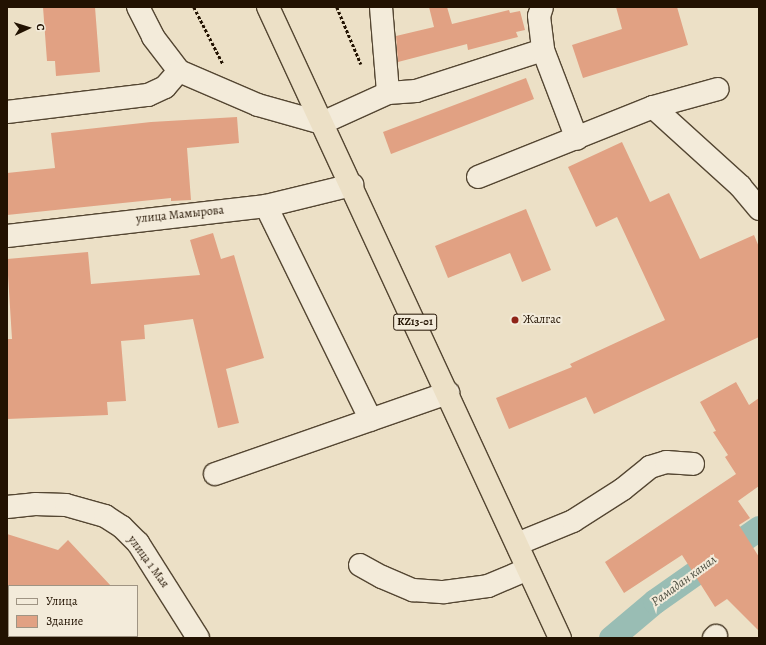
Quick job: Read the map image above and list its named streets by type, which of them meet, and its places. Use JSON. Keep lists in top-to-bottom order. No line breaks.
{"streets":{"highway":["KZ13-01"],"street":["улица Мамырова","улица 1 Мая"]},"crossings":[["улица Мамырова","KZ13-01"]],"water":["Рамадан канал"],"places":["Жалгас"],"legend":["Улица","Здание"],"north":"right"}
